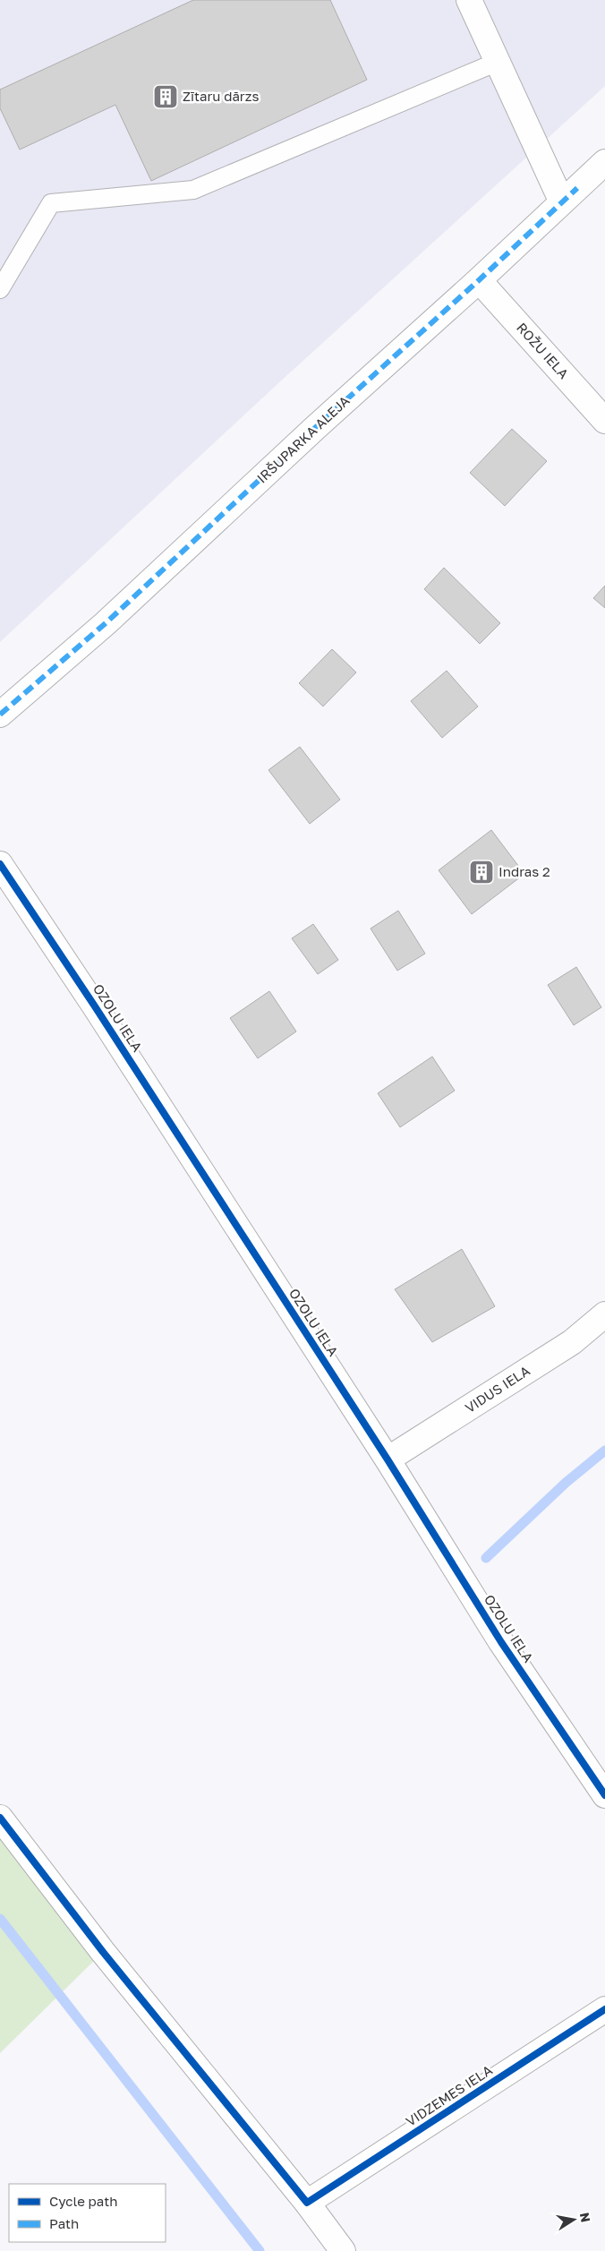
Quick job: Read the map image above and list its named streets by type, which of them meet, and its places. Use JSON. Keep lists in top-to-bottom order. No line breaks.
{"streets":{"main road":["ROŽU IELA","IRŠUPARKA ALEJA","OZOLU IELA","VIDUS IELA","VIDZEMES IELA"]},"crossings":[["ROŽU IELA","IRŠUPARKA ALEJA"],["OZOLU IELA","VIDUS IELA"]],"places":{"building":["Zītaru dārzs","Indras 2"]},"legend":["Cycle path","Path"],"north":"right"}
